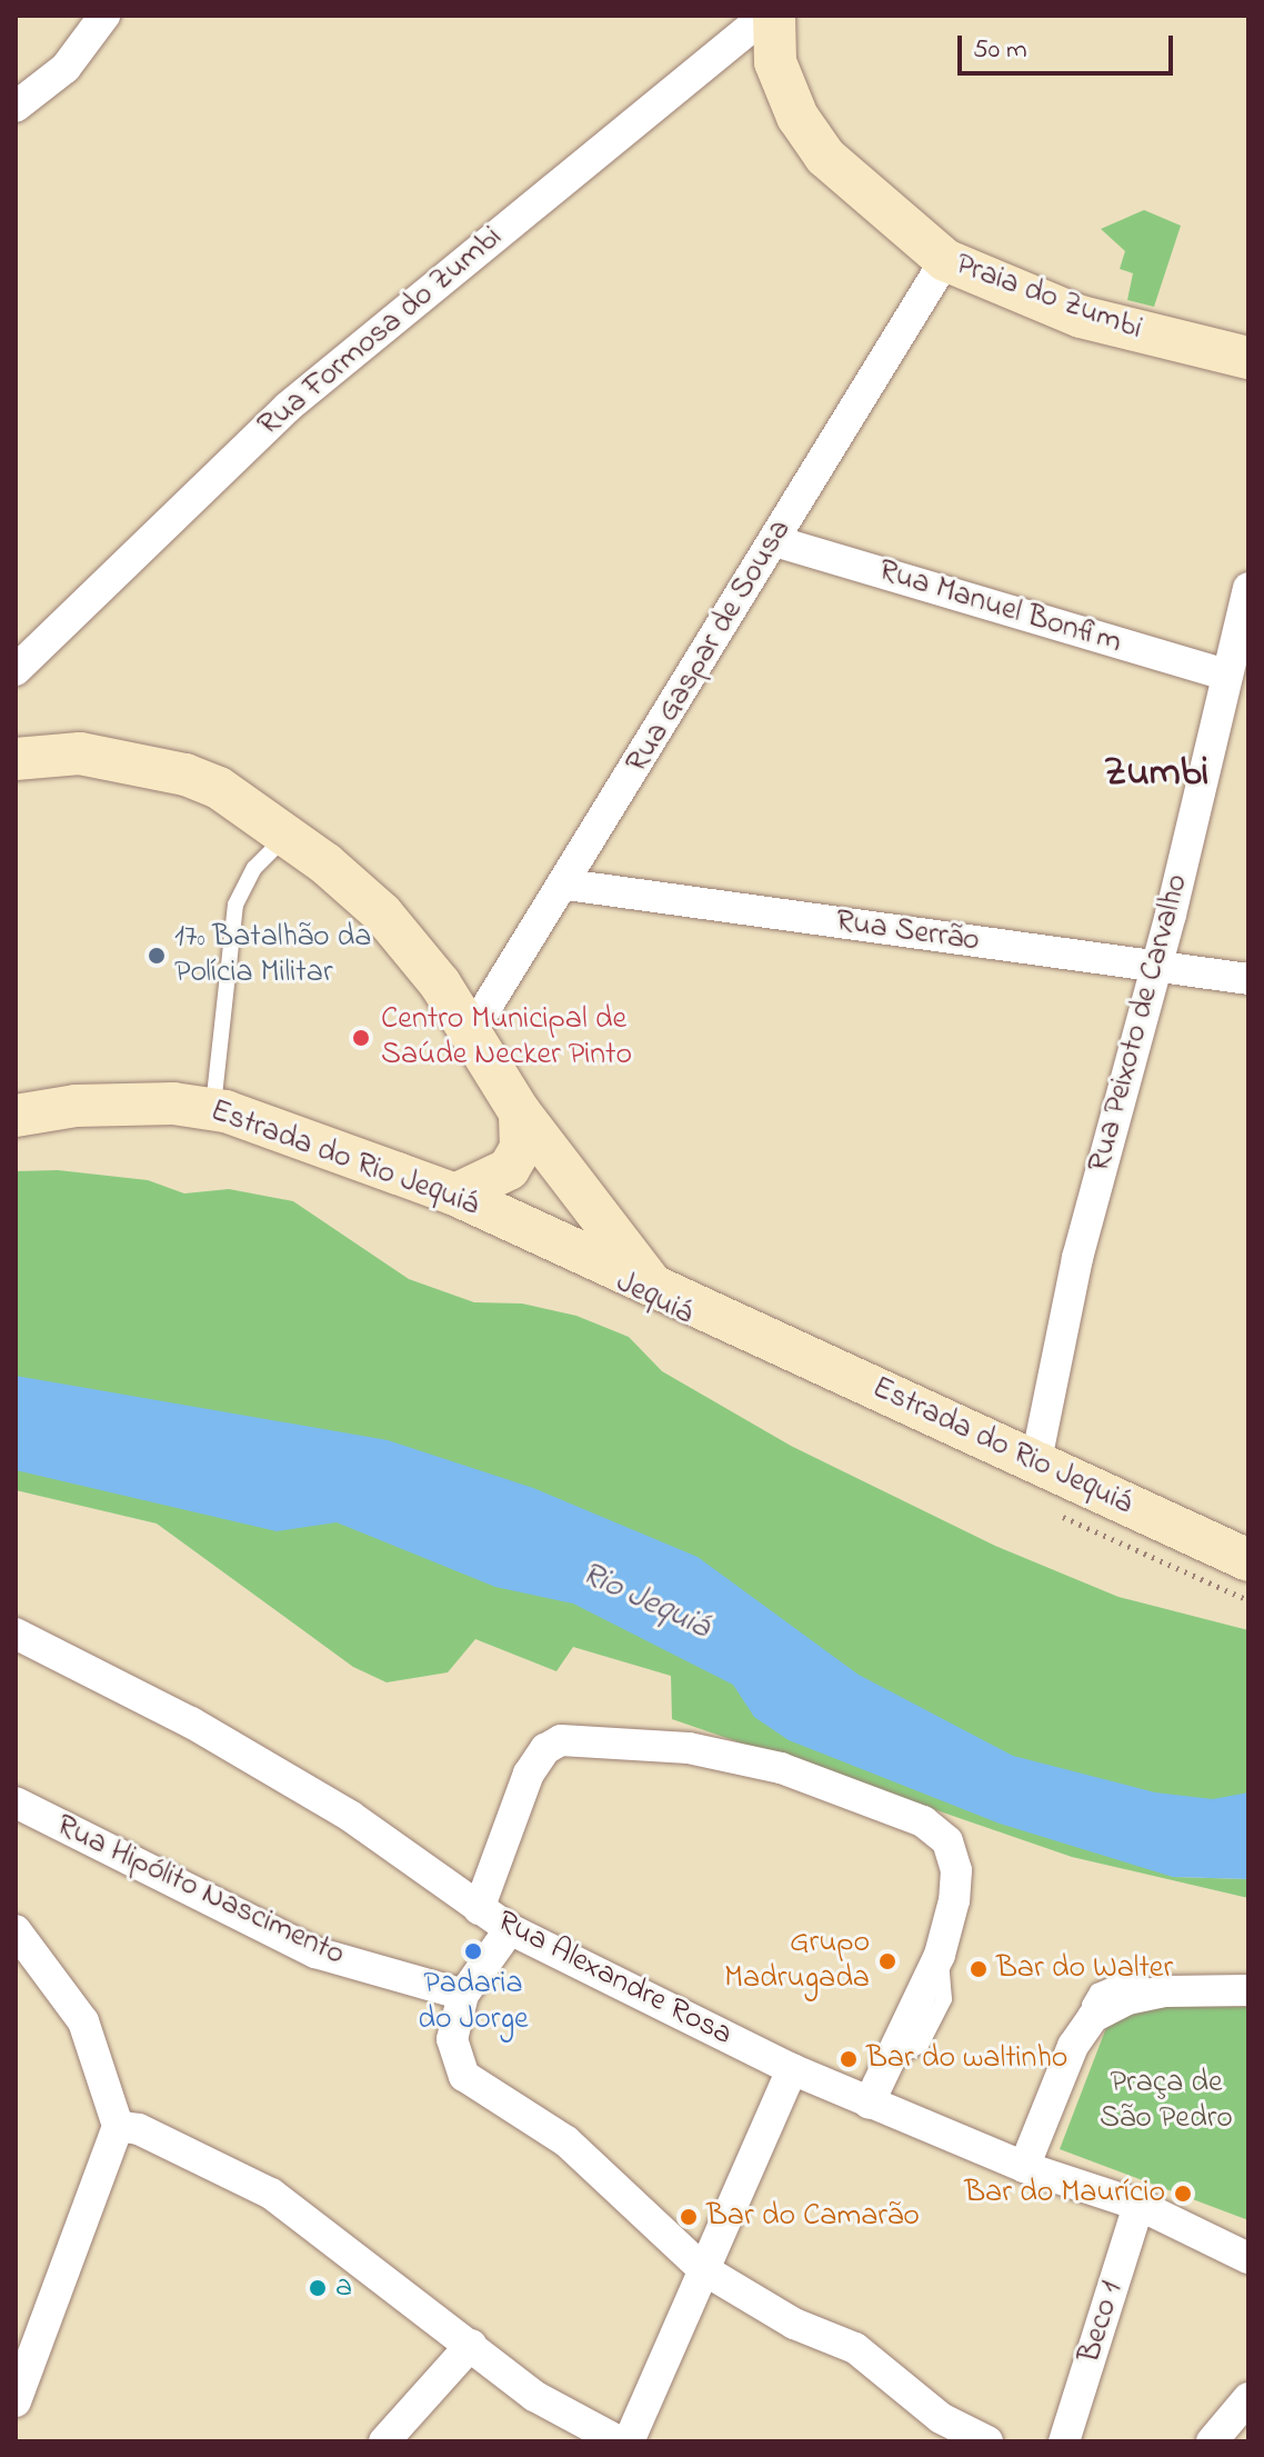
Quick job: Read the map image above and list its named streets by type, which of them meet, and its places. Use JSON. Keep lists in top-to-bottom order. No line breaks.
{"streets":{"main road":["Praia do Zumbi","Estrada do Rio Jequiá"],"street":["Rua Formosa do Zumbi","Rua Manuel Bonfim","Rua Gaspar de Sousa","Rua Serrão","Rua Peixoto de Carvalho","Rua Hipólito Nascimento","Rua Alexandre Rosa","Beco 1"]},"crossings":[["Praia do Zumbi","Rua Gaspar de Sousa"],["Rua Manuel Bonfim","Rua Gaspar de Sousa"],["Rua Manuel Bonfim","Rua Peixoto de Carvalho"],["Rua Gaspar de Sousa","Rua Serrão"],["Rua Gaspar de Sousa","Estrada do Rio Jequiá"],["Rua Serrão","Rua Peixoto de Carvalho"],["Rua Peixoto de Carvalho","Estrada do Rio Jequiá"],["Rua Alexandre Rosa","Beco 1"]],"districts":["Zumbi"],"water":["Rio Jequiá"],"parks":["Praça de São Pedro"],"places":["17º Batalhão da Polícia Militar","Centro Municipal de Saúde Necker Pinto","Padaria do Jorge","Grupo Madrugada","Bar do Walter","Bar do waltinho","Bar do Maurício","Bar do Camarão","a"],"scale_bar":"50 m"}
